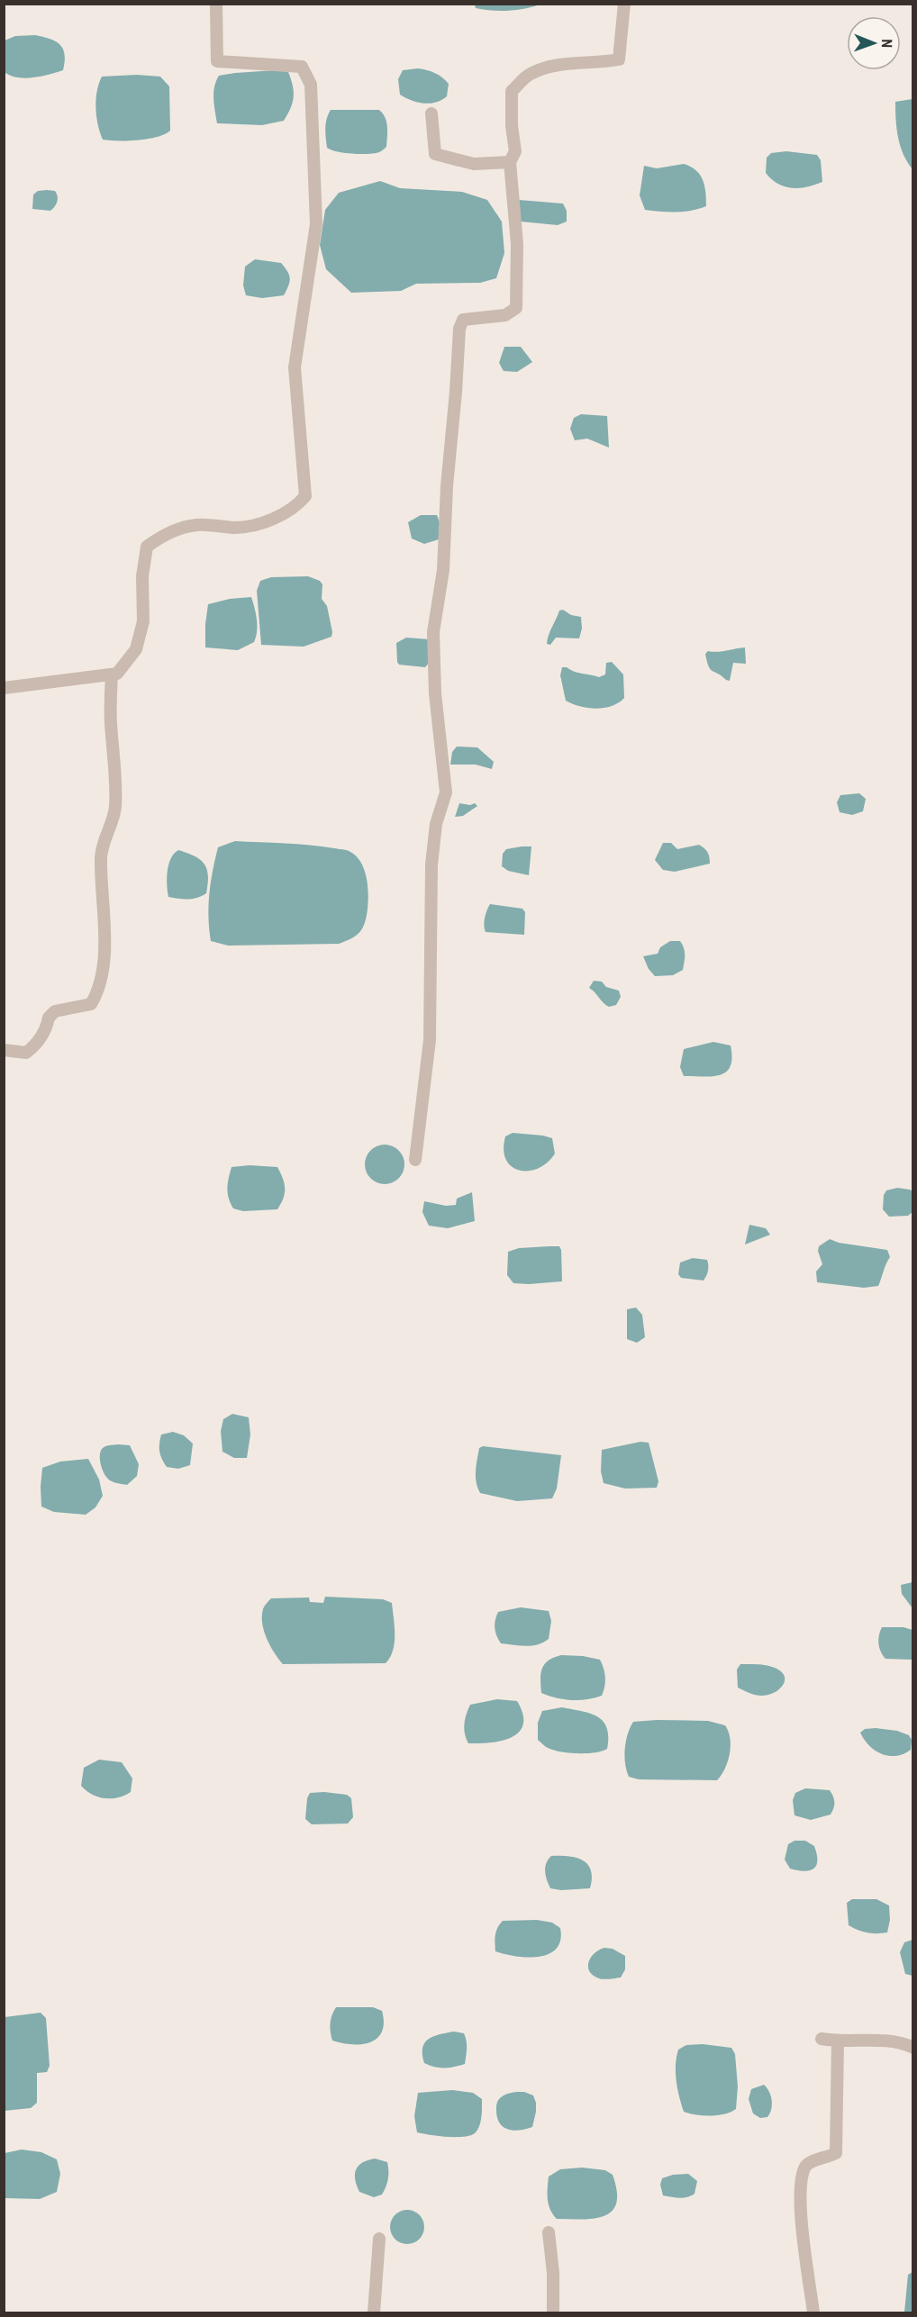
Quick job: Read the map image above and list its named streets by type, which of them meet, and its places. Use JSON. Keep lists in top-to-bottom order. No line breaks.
{"north":"right"}
